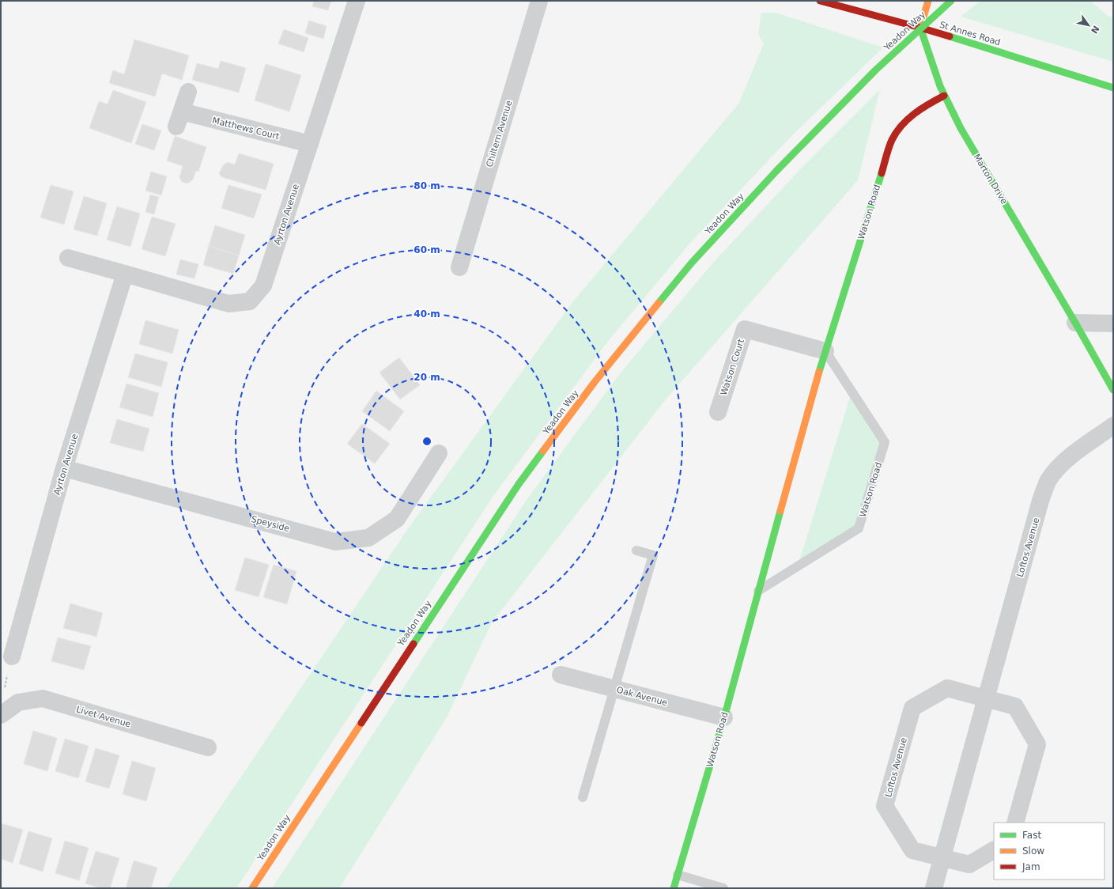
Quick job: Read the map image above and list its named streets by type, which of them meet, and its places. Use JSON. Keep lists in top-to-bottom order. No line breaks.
{"streets":{"street":["Yeadon Way","St Annes Road","Matthews Court","Chiltern Avenue","Marton Drive","Watson Road","Ayrton Avenue","Watson Court","Speyside","Loftos Avenue","Oak Avenue","Livet Avenue"]},"crossings":[["St Annes Road","Marton Drive"],["Matthews Court","Ayrton Avenue"],["Marton Drive","Watson Road"],["Watson Road","Watson Court"],["Watson Road","Oak Avenue"],["Ayrton Avenue","Speyside"]],"legend":["Fast","Slow","Jam"],"north":"bottom right","rings":["80 m","60 m","40 m","20 m"]}
